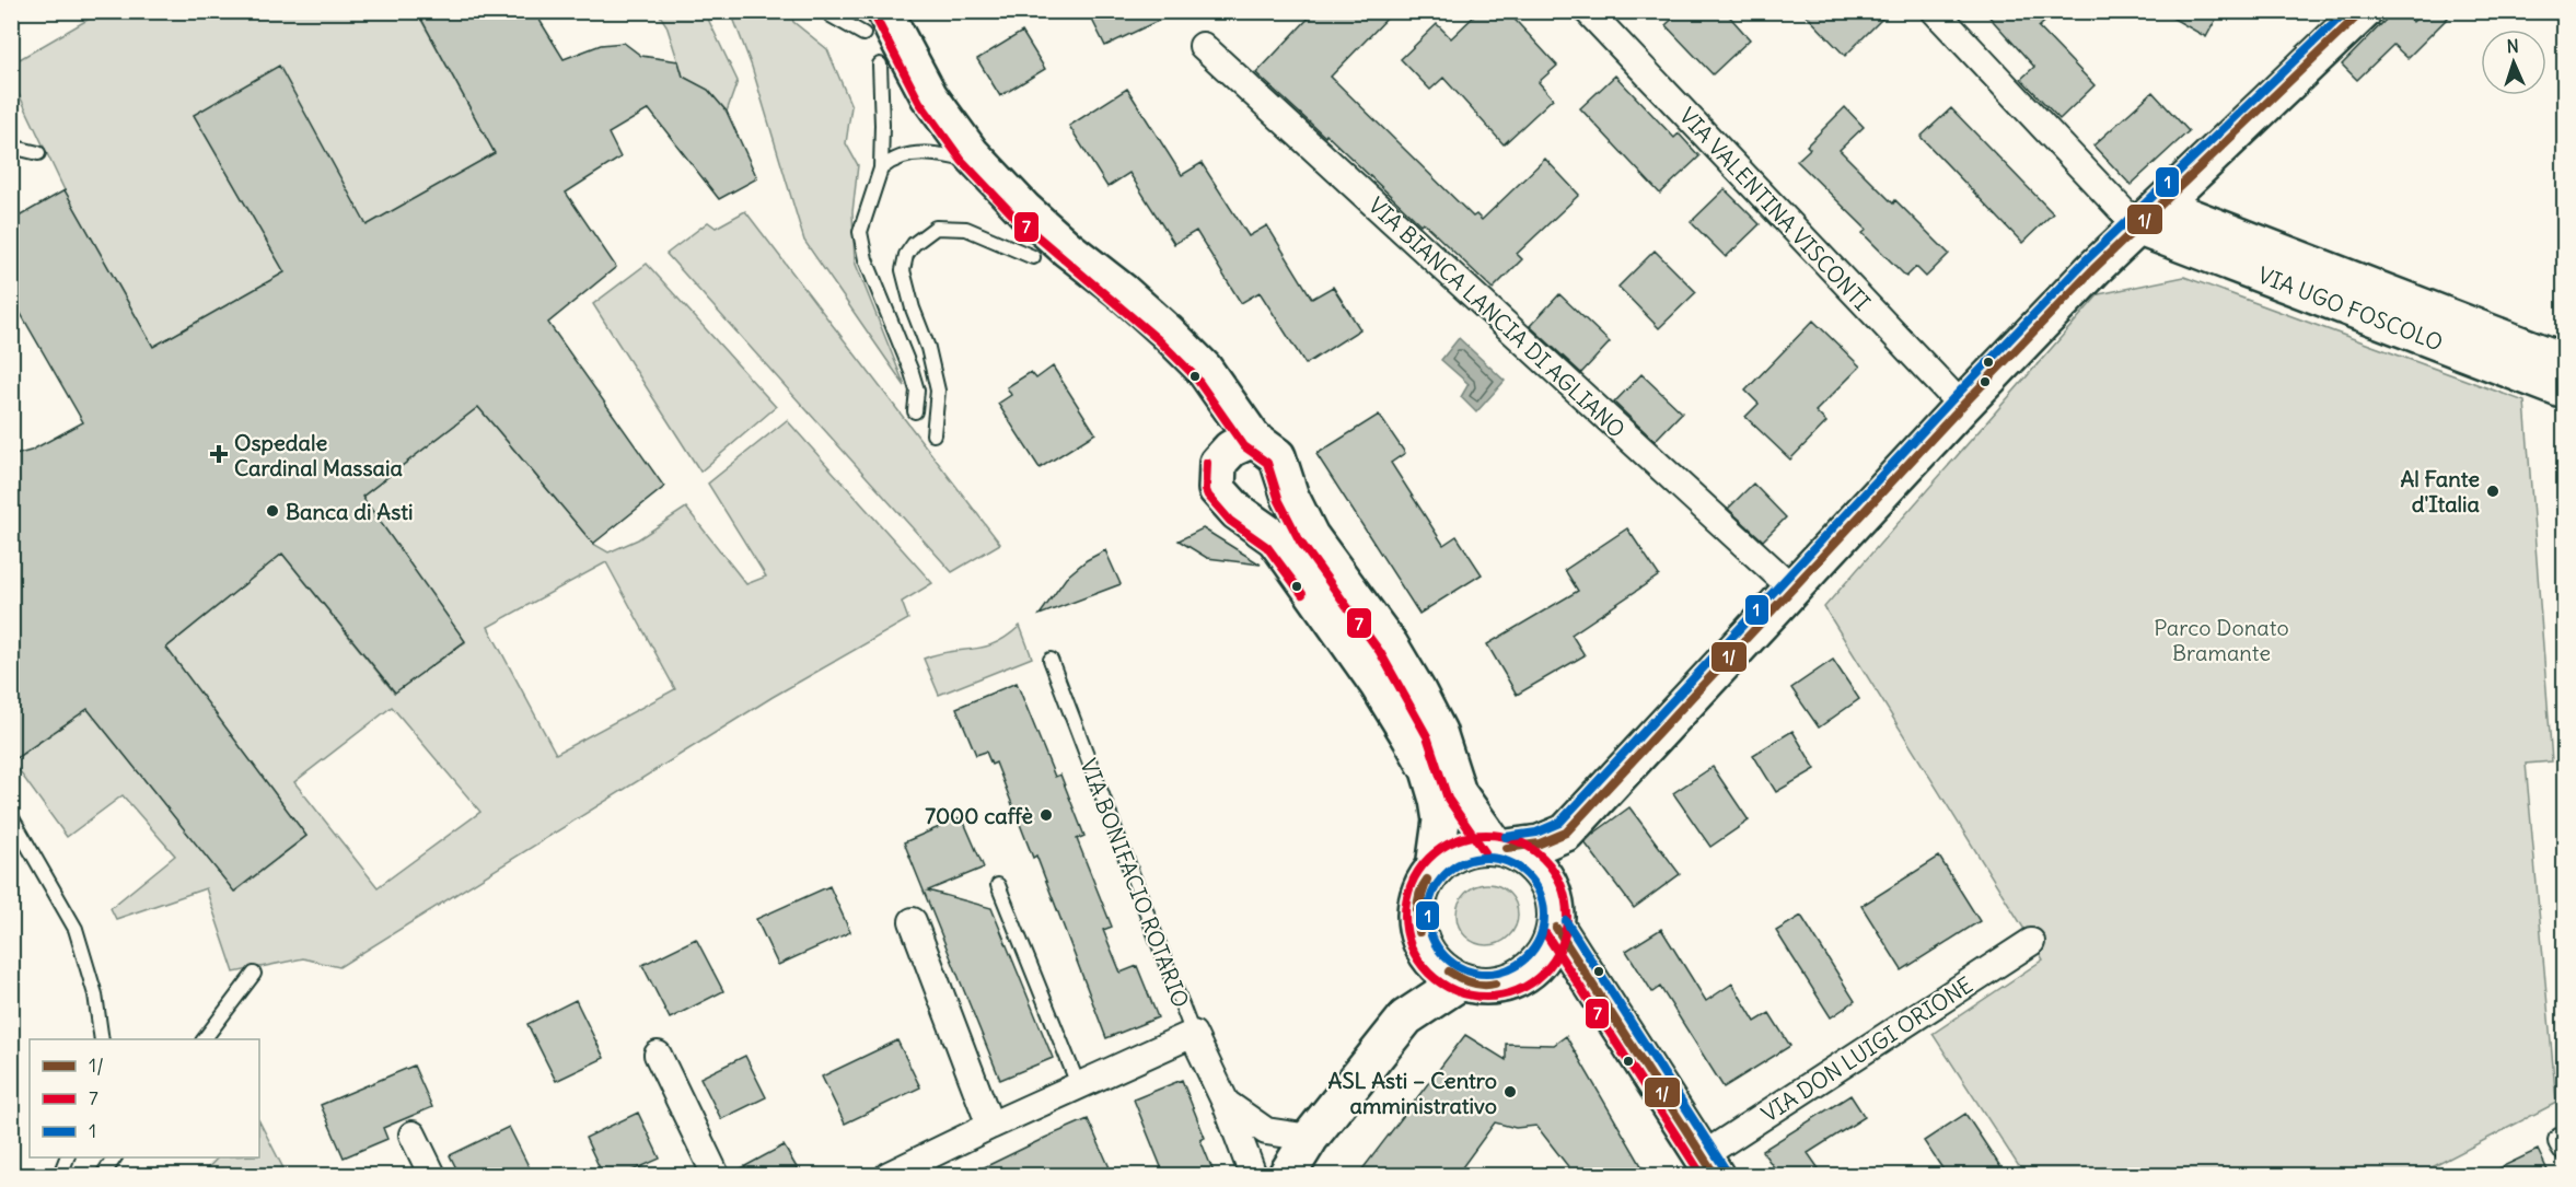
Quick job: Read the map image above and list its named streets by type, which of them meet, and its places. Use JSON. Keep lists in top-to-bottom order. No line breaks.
{"streets":{"street":["VIA VALENTINA VISCONTI","VIA UGO FOSCOLO","VIA BIANCA LANCIA DI AGLIANO","VIA BONIFACIO ROTARIO","VIA DON LUIGI ORIONE"]},"parks":["Parco Donato Bramante"],"places":{"health":["Ospedale Cardinal Massaia"],"other":["Al Fante d'Italia","Banca di Asti","7000 caffè","ASL Asti – Centro amministrativo"]},"lines":["transit line 1/","transit line 1","transit line 7"],"legend":["1/","7","1"],"north":"top"}
